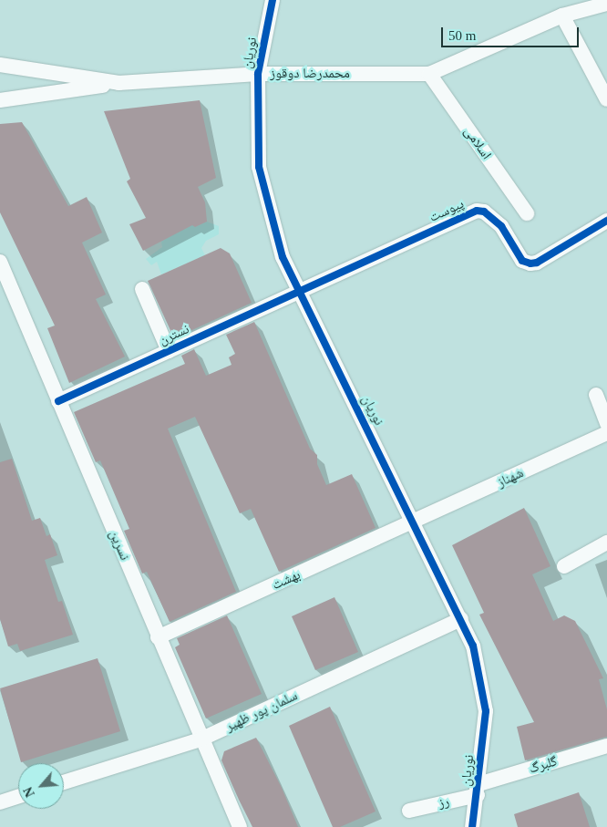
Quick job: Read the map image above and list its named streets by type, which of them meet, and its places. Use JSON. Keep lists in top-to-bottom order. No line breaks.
{"streets":{"street":["نوریان","محمدرضا دوقوز","اسلامی","پیوست","نسترن","شهناز","نسرین","بهشت","سلمان پور ظهیر","گلبرگ","رز"]},"crossings":[["نوریان","محمدرضا دوقوز"],["نوریان","پیوست"],["نوریان","نسترن"],["نوریان","شهناز"],["نوریان","بهشت"],["نوریان","سلمان پور ظهیر"],["نوریان","گلبرگ"],["نوریان","رز"],["محمدرضا دوقوز","اسلامی"],["پیوست","نسترن"],["نسترن","نسرین"],["شهناز","بهشت"],["نسرین","بهشت"],["نسرین","سلمان پور ظهیر"],["گلبرگ","رز"]],"scale_bar":"50 m","north":"bottom left"}
